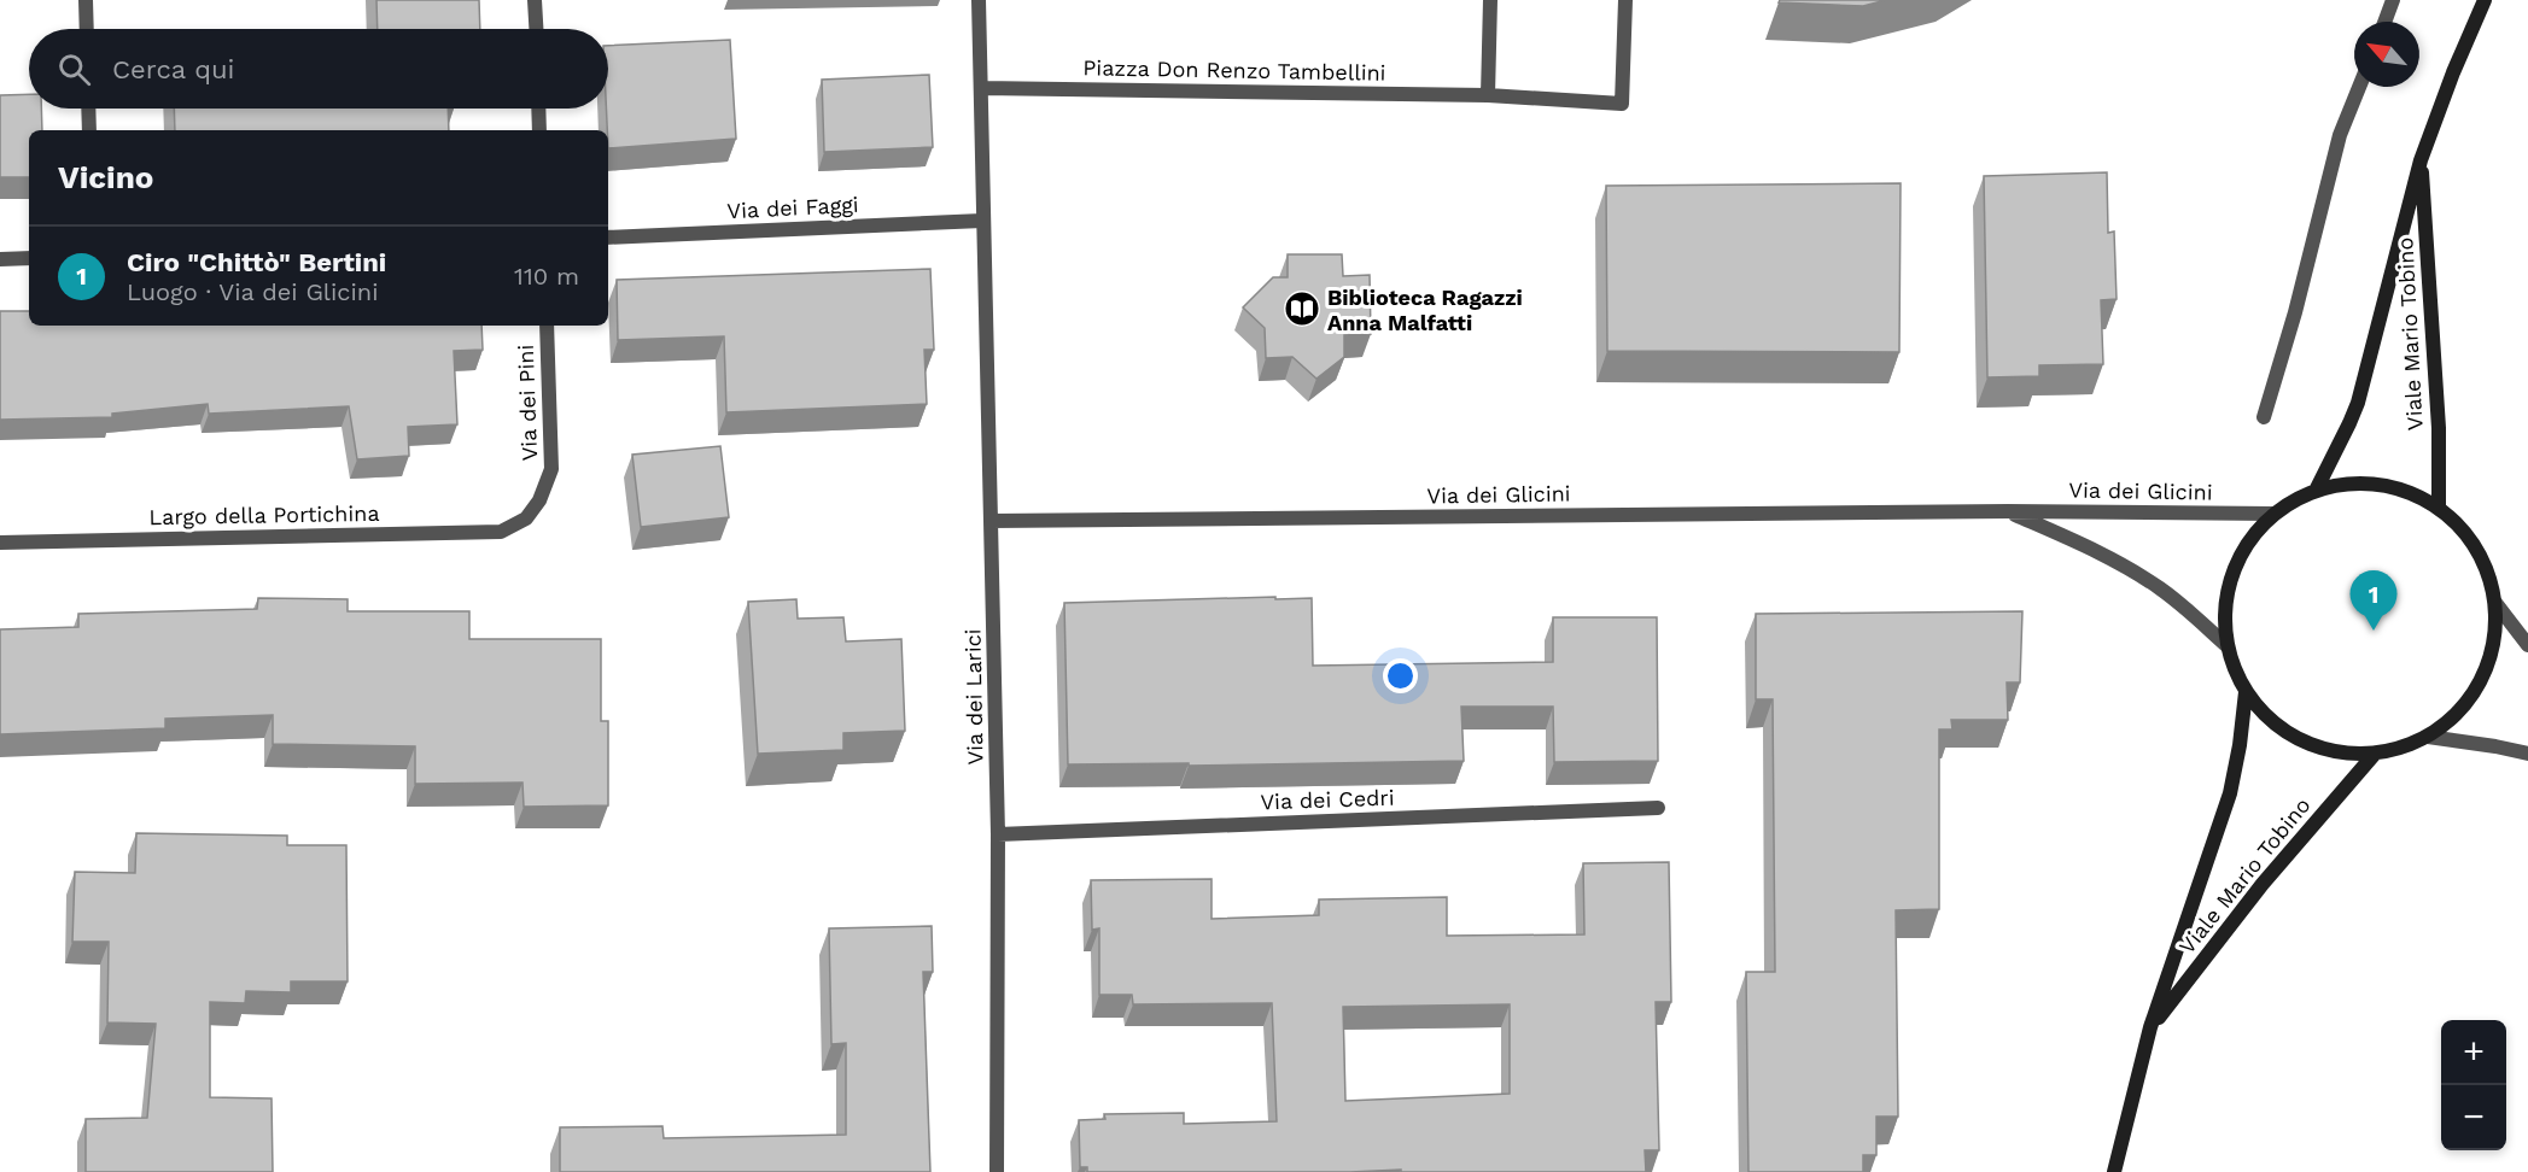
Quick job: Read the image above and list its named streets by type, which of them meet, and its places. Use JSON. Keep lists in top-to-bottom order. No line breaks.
{"streets":{"main road":["Viale Mario Tobino"],"street":["Piazza Don Renzo Tambellini","Via dei Faggi","Via dei Pini","Via dei Glicini","Largo della Portichina","Via dei Larici","Via dei Cedri"]},"crossings":[["Piazza Don Renzo Tambellini","Via dei Larici"],["Via dei Faggi","Via dei Larici"],["Via dei Pini","Largo della Portichina"],["Via dei Glicini","Via dei Larici"],["Via dei Larici","Via dei Cedri"]],"places":{"library":["Biblioteca Ragazzi Anna Malfatti"]},"north":"top left","page":{"search":"Cerca qui","heading":"Vicino","list":[{"mark":"1","name":"Ciro \"Chittò\" Bertini","note":"Luogo · Via dei Glicini","value":"110 m"}],"pins":"1","map_buttons":["+","−"]}}
